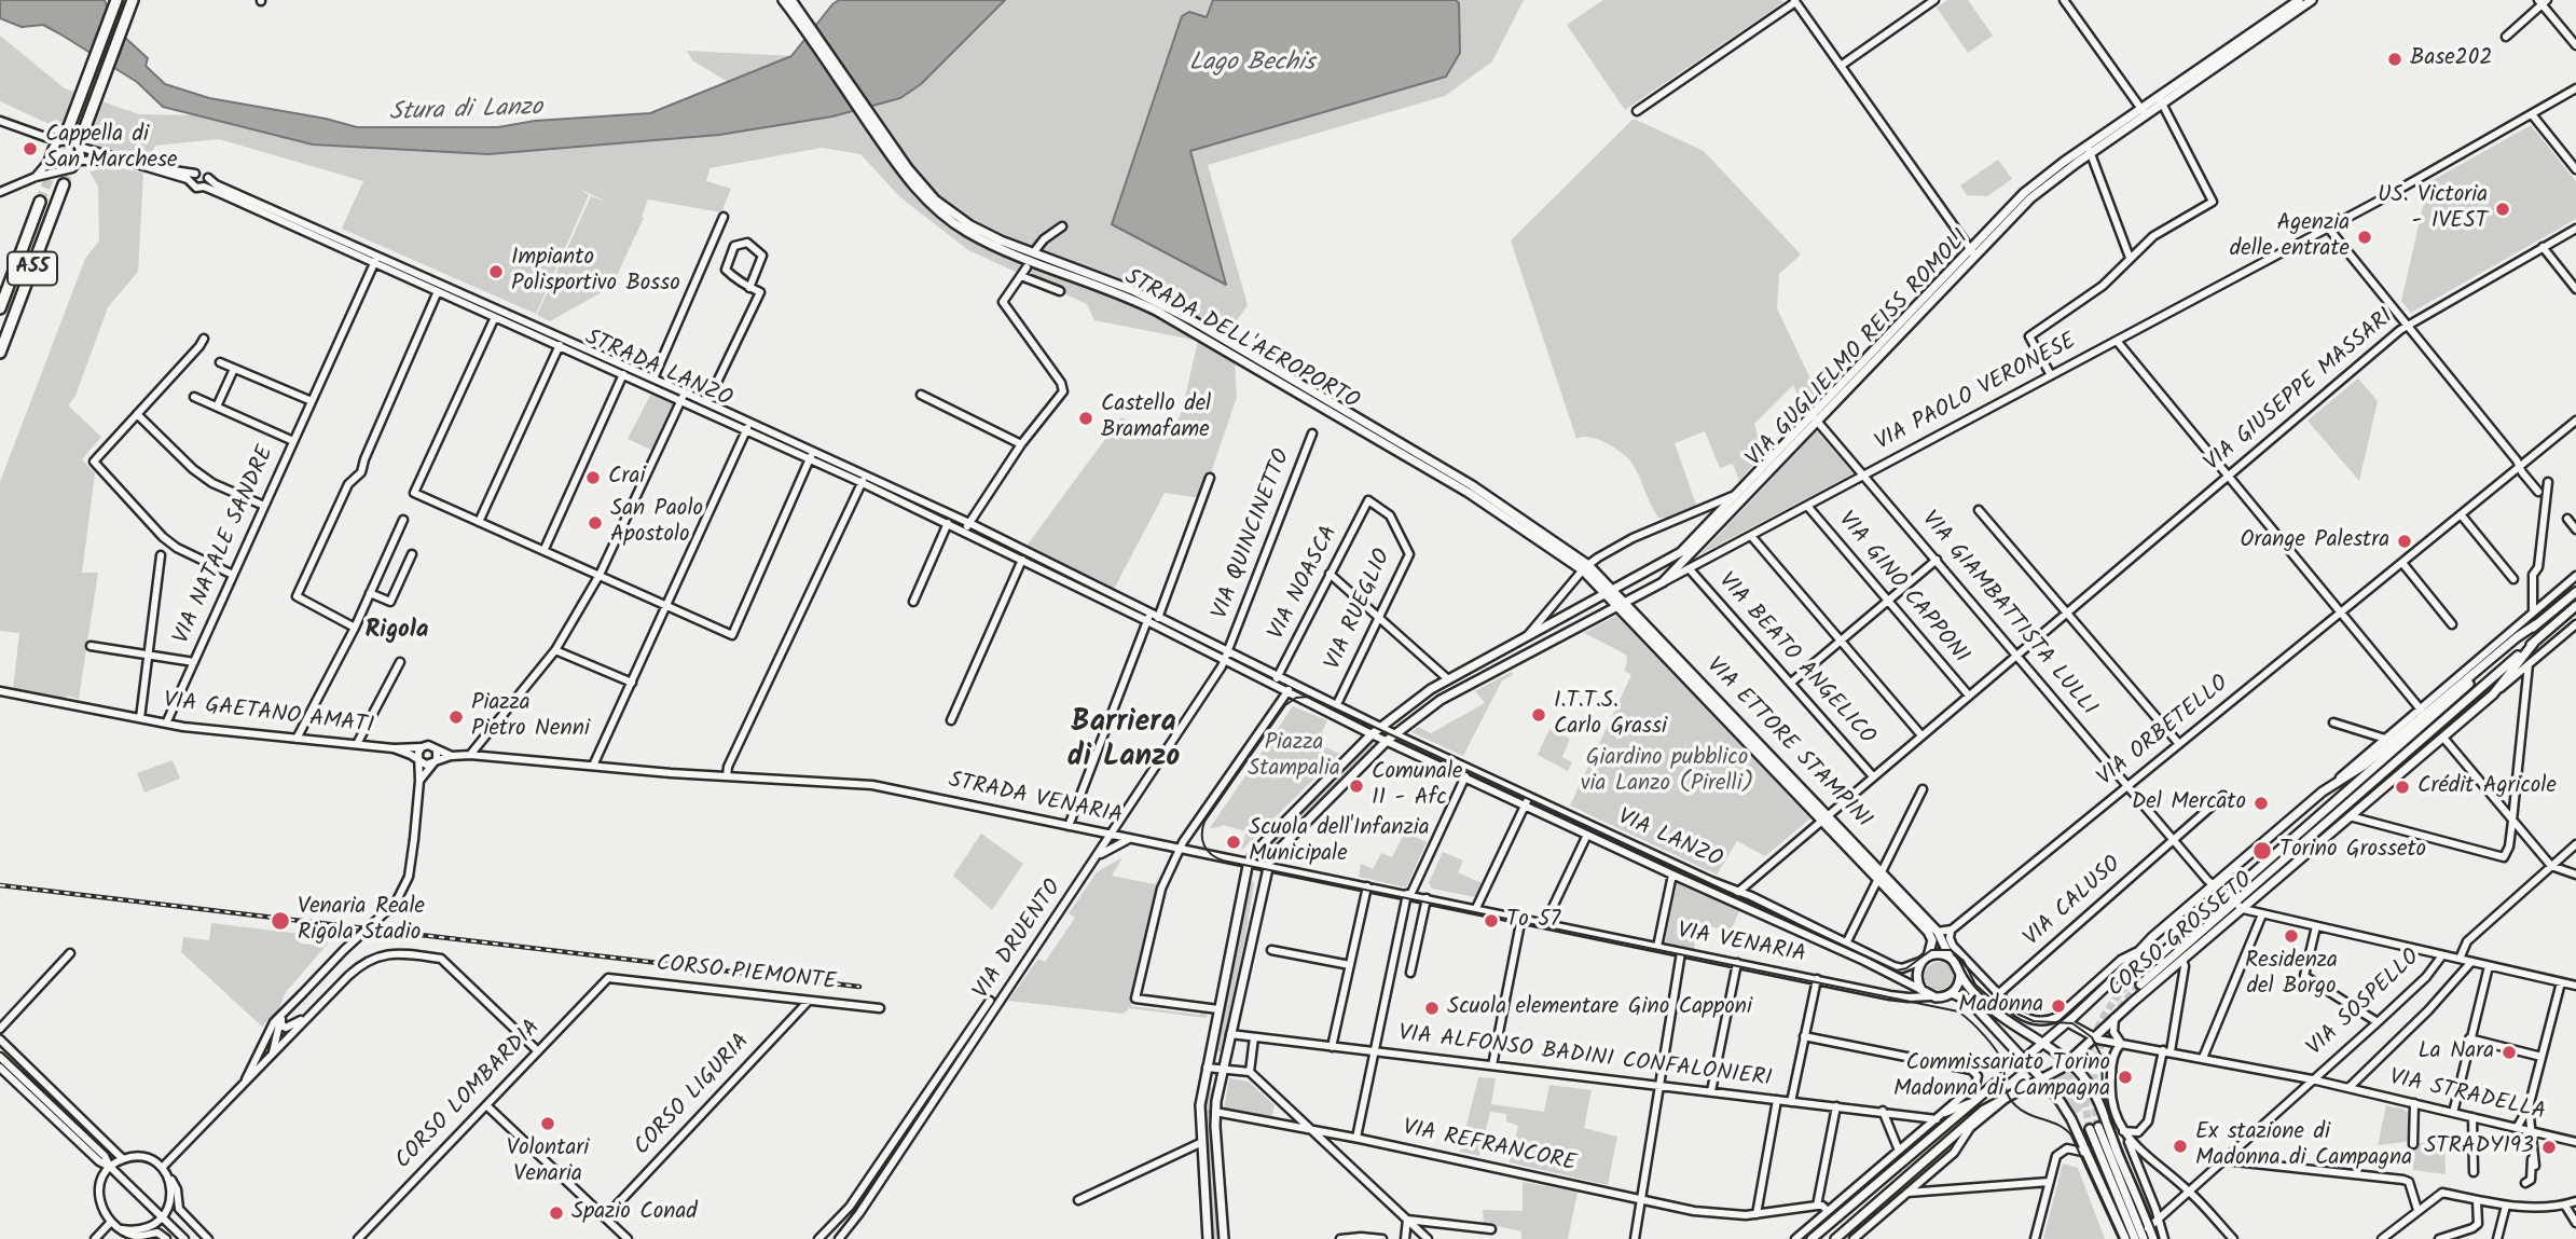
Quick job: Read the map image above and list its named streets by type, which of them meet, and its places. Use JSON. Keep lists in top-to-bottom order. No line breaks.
{"streets":{"highway":["A55"],"main road":["STRADA DELL'AEROPORTO","VIA GUGLIELMO REISS ROMOLI","VIA PAOLO VERONESE","VIA ETTORE STAMPINI","CORSO GROSSETO"],"street":["STRADA LANZO","VIA GIUSEPPE MASSARI","VIA QUINCINETTO","VIA NATALE SANDRE","VIA NOASCA","VIA GINO CAPPONI","VIA RUEGLIO","VIA GIAMBATTISTA LULLI","VIA BEATO ANGELICO","VIA GAETANO AMATI","VIA ORBETELLO","STRADA VENARIA","VIA LANZO","VIA CALUSO","VIA DRUENTO","VIA VENARIA","CORSO PIEMONTE","VIA SOSPELLO","VIA ALFONSO BADINI CONFALONIERI","CORSO LOMBARDIA","CORSO LIGURIA","VIA STRADELLA","VIA REFRANCORE"]},"crossings":[["STRADA DELL'AEROPORTO","VIA ETTORE STAMPINI"],["VIA GUGLIELMO REISS ROMOLI","VIA PAOLO VERONESE"],["VIA GUGLIELMO REISS ROMOLI","VIA GIAMBATTISTA LULLI"],["VIA GUGLIELMO REISS ROMOLI","VIA ETTORE STAMPINI"],["STRADA LANZO","VIA QUINCINETTO"],["STRADA LANZO","VIA NOASCA"],["STRADA LANZO","VIA LANZO"],["STRADA LANZO","VIA DRUENTO"],["VIA GIUSEPPE MASSARI","VIA GINO CAPPONI"],["VIA GIUSEPPE MASSARI","VIA GIAMBATTISTA LULLI"],["VIA GIUSEPPE MASSARI","VIA BEATO ANGELICO"],["VIA GIUSEPPE MASSARI","VIA ETTORE STAMPINI"],["VIA GIUSEPPE MASSARI","VIA LANZO"],["VIA PAOLO VERONESE","VIA GINO CAPPONI"],["VIA PAOLO VERONESE","VIA GIAMBATTISTA LULLI"],["VIA PAOLO VERONESE","VIA BEATO ANGELICO"],["VIA PAOLO VERONESE","VIA ETTORE STAMPINI"],["VIA PAOLO VERONESE","VIA LANZO"],["VIA NATALE SANDRE","VIA GAETANO AMATI"],["VIA NOASCA","VIA RUEGLIO"],["VIA NOASCA","VIA LANZO"],["VIA RUEGLIO","VIA LANZO"],["VIA GIAMBATTISTA LULLI","VIA ORBETELLO"],["VIA GIAMBATTISTA LULLI","VIA CALUSO"],["VIA GIAMBATTISTA LULLI","CORSO GROSSETO"],["VIA ETTORE STAMPINI","VIA LANZO"],["VIA ETTORE STAMPINI","VIA VENARIA"],["STRADA VENARIA","VIA DRUENTO"],["STRADA VENARIA","VIA VENARIA"],["VIA LANZO","VIA VENARIA"],["VIA CALUSO","CORSO GROSSETO"],["CORSO GROSSETO","VIA STRADELLA"],["CORSO PIEMONTE","CORSO LOMBARDIA"],["CORSO PIEMONTE","CORSO LIGURIA"],["VIA SOSPELLO","VIA STRADELLA"]],"districts":["Rigola","Barriera di Lanzo"],"water":["Lago Bechis","Stura di Lanzo"],"parks":["Piazza Stampalia","Giardino pubblico via Lanzo (Pirelli)"],"places":["Base202","Cappella di San Marchese","US. Victoria - IVEST","Agenzia delle entrate","Impianto Polisportivo Bosso","Castello del Bramafame","Crai","San Paolo Apostolo","Orange Palestra","I.T.T.S. Carlo Grassi","Piazza Pietro Nenni","Comunale 11 - Afc","Crédit Agricole","Del Mercato","Scuola dell'Infanzia Municipale","Torino Grosseto","Venaria Reale Rigola Stadio","To 57","Residenza del Borgo","Madonna","Scuola elementare Gino Capponi","La Nara","Commissariato Torino Madonna di Campagna","Volontari Venaria","Ex stazione di Madonna di Campagna","STRADY193","Spazio Conad"]}
